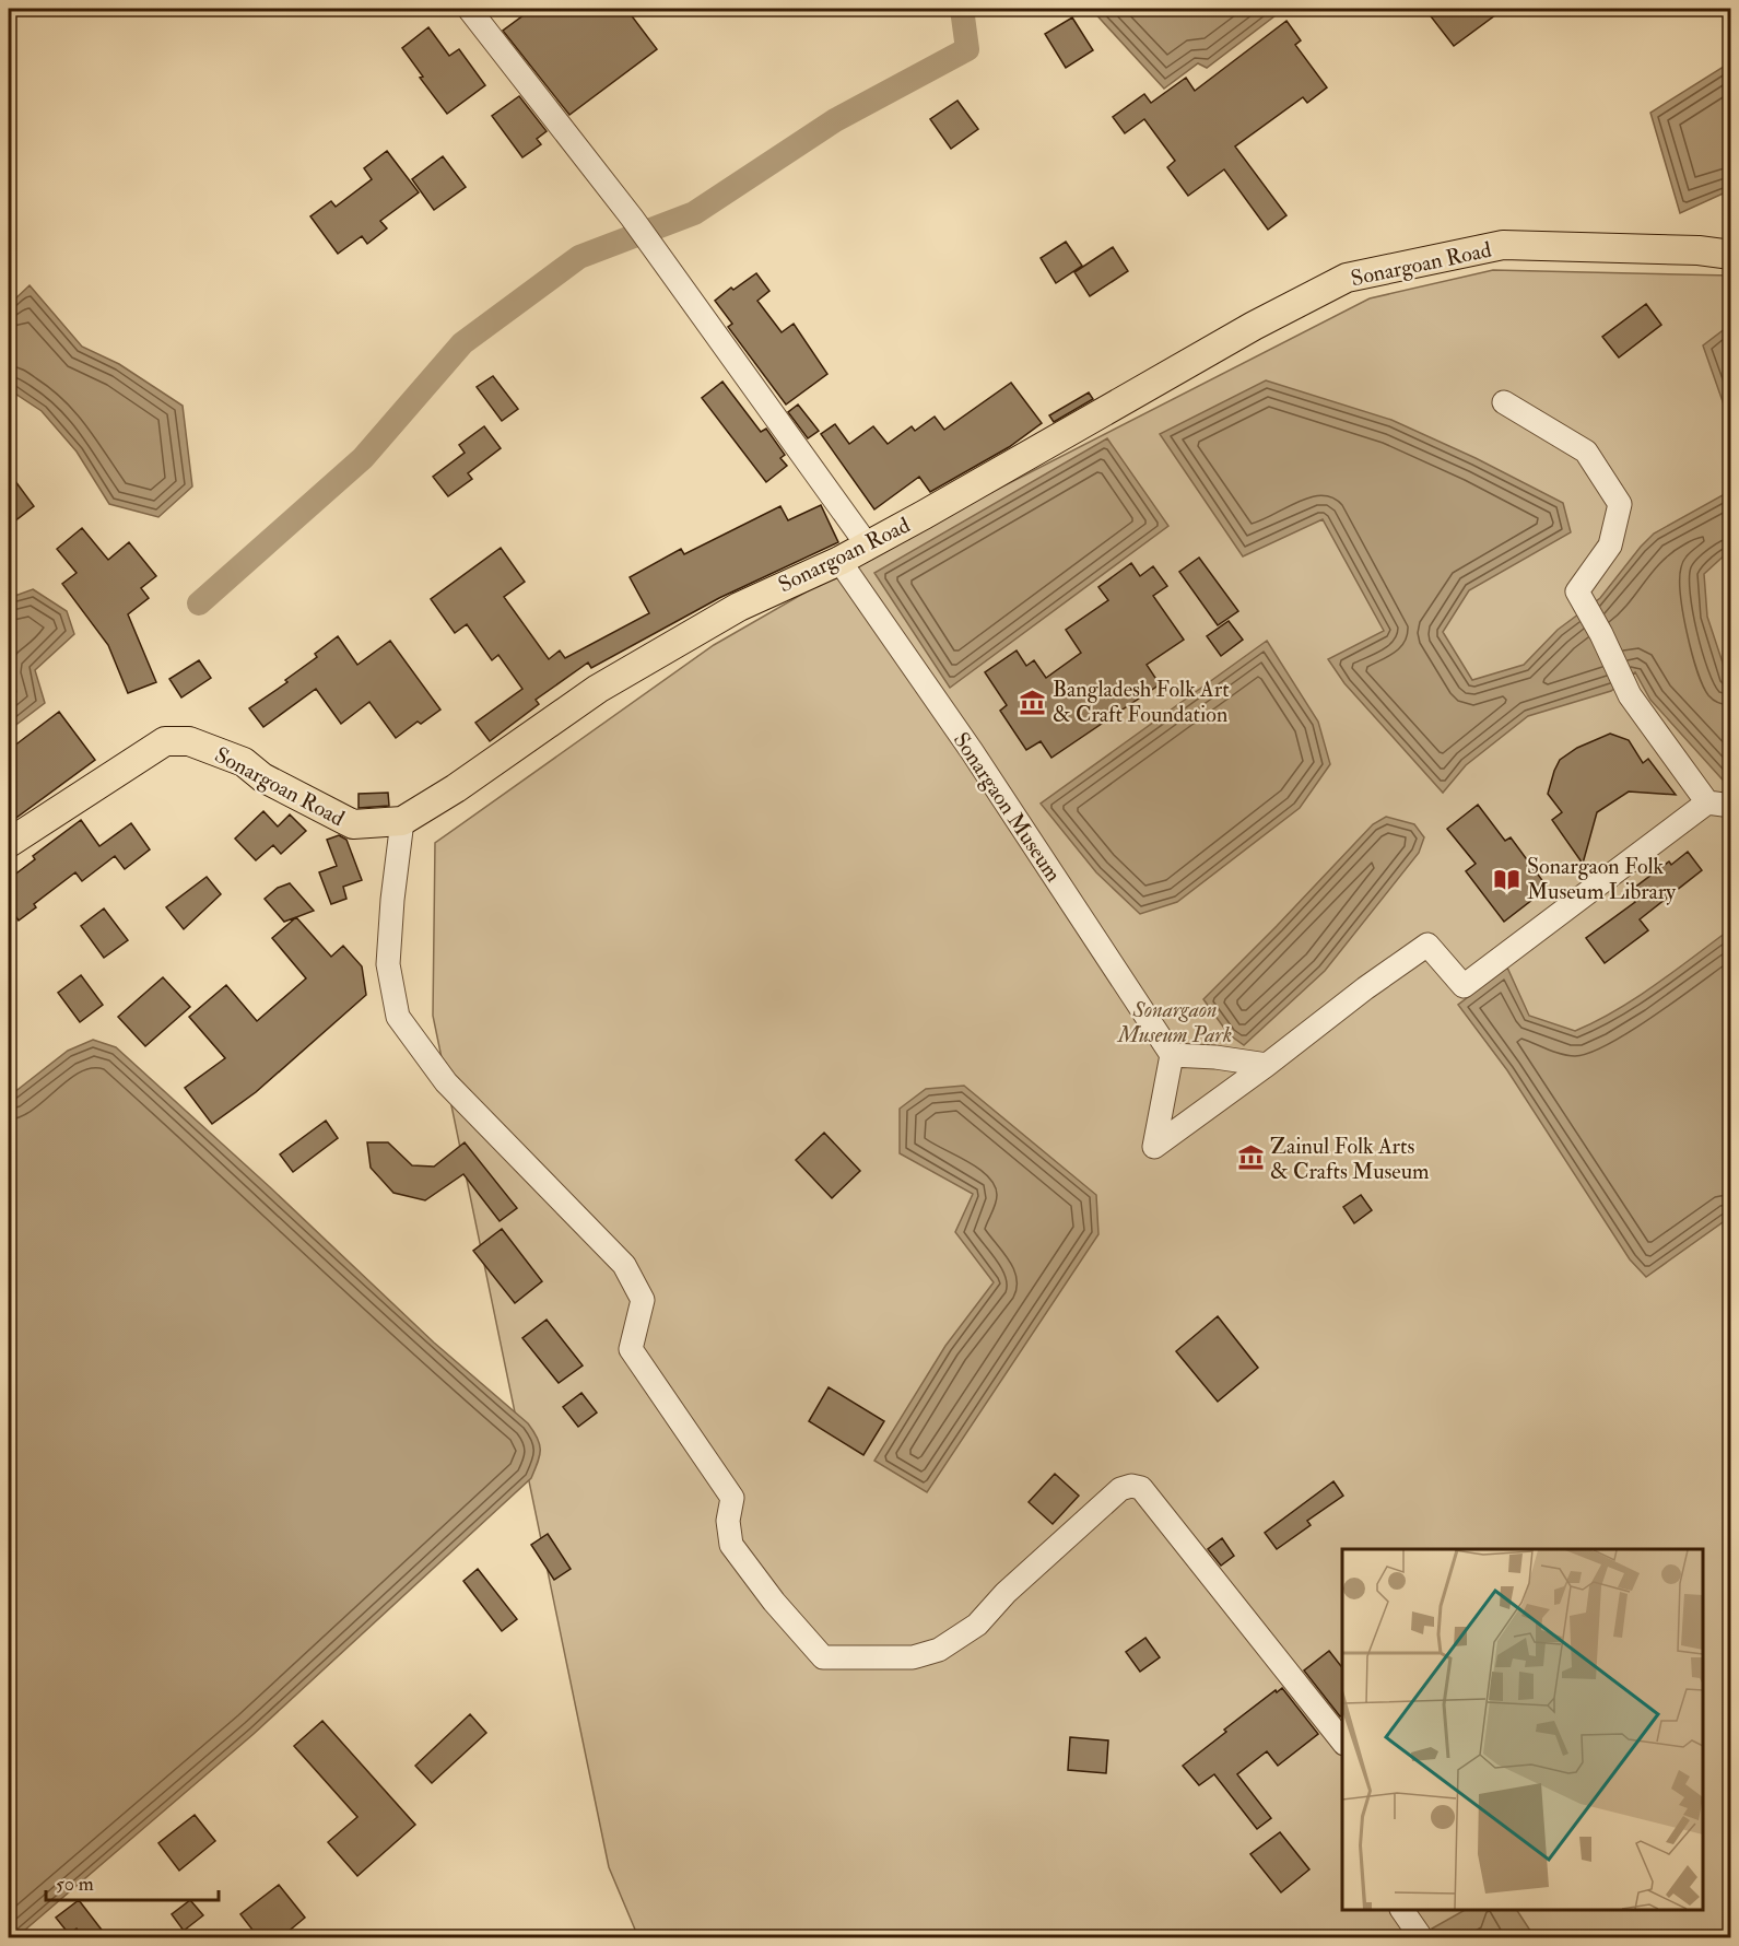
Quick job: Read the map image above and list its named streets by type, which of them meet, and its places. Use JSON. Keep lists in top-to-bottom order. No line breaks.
{"streets":{"main road":["Sonargoan Road"],"street":["Sonargaon Museum"]},"crossings":[["Sonargoan Road","Sonargaon Museum"]],"parks":["Sonargaon Museum Park"],"places":{"museum":["Bangladesh Folk Art & Craft Foundation","Zainul Folk Arts & Crafts Museum"],"library":["Sonargaon Folk Museum Library"]},"scale_bar":"50 m"}
